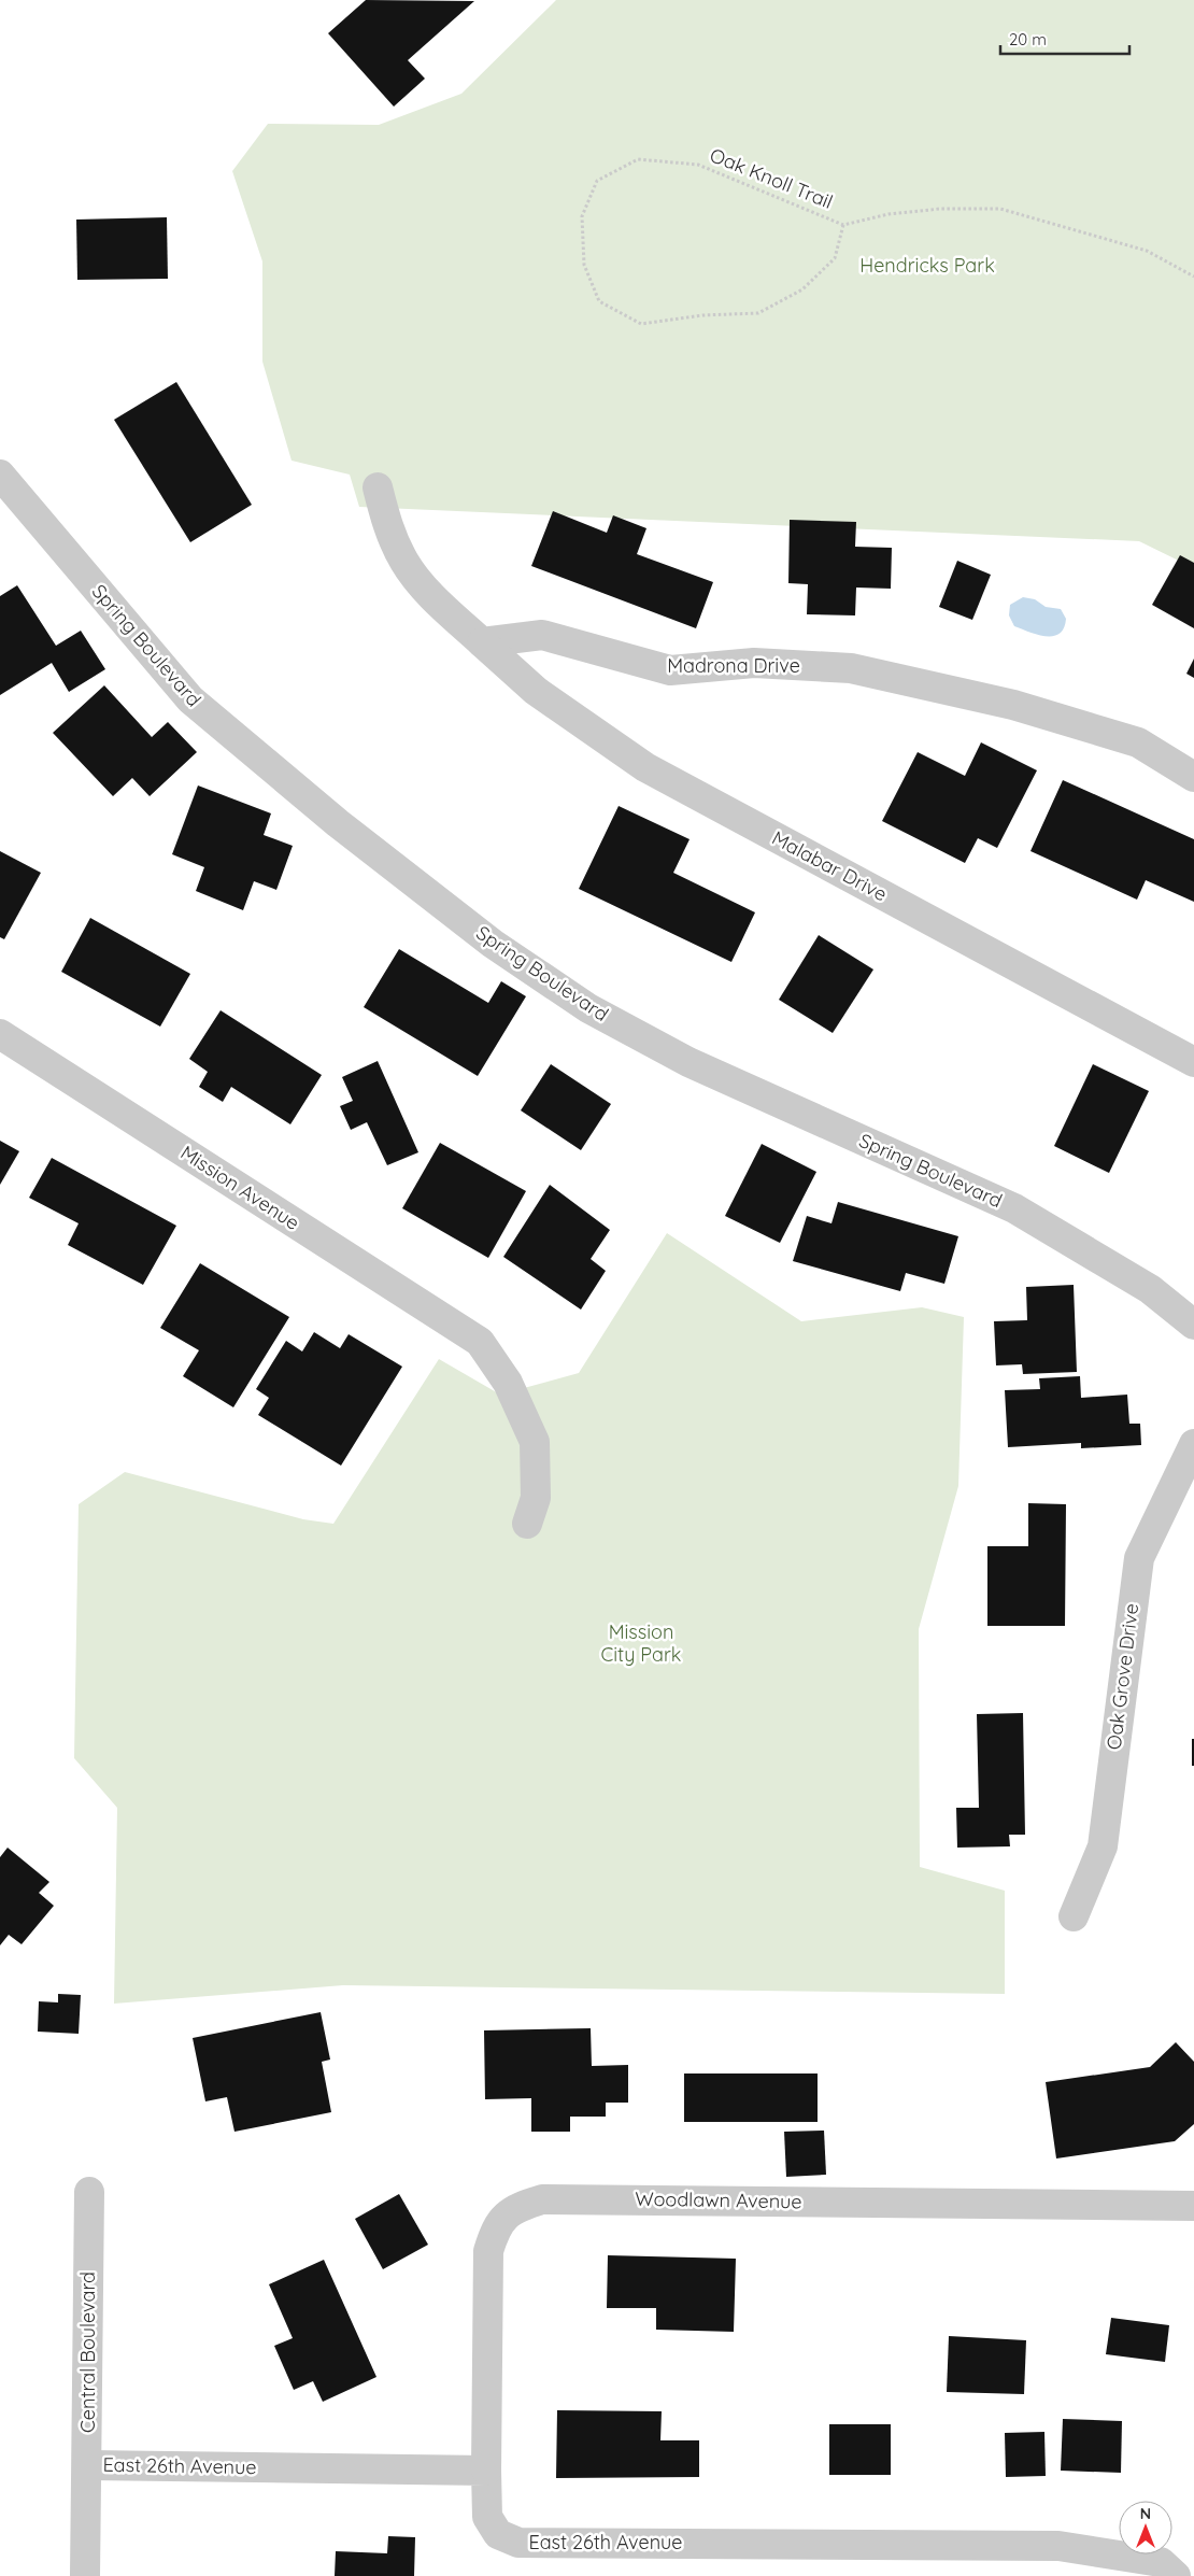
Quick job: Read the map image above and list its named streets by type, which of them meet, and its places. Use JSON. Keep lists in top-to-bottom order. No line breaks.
{"streets":{"street":["Spring Boulevard","Madrona Drive","Malabar Drive","Mission Avenue","Oak Grove Drive","Woodlawn Avenue","Central Boulevard","East 26th Avenue"],"path":["Oak Knoll Trail"]},"crossings":[["Madrona Drive","Malabar Drive"],["Woodlawn Avenue","East 26th Avenue"],["Central Boulevard","East 26th Avenue"]],"parks":["Hendricks Park","Mission City Park"],"scale_bar":"20 m","north":"top"}
